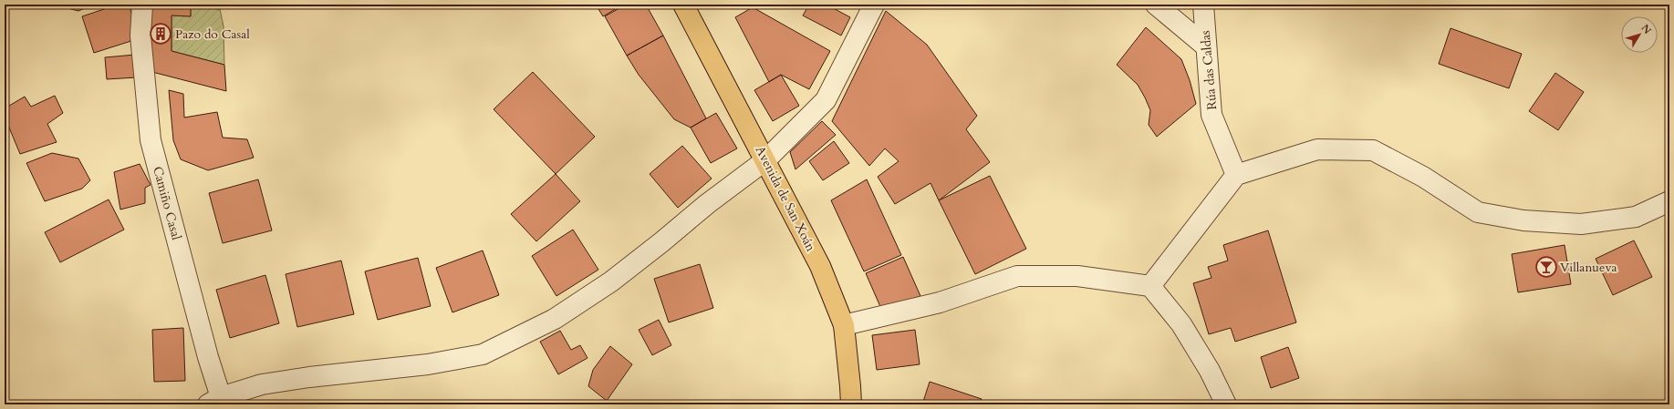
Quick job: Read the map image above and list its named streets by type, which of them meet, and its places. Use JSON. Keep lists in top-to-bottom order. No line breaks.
{"streets":{"main road":["Avenida de San Xoán"],"street":["Rúa das Caldas","Camiño Casal"]},"places":{"building":["Pazo do Casal"],"bar":["Villanueva"]},"north":"top right"}
